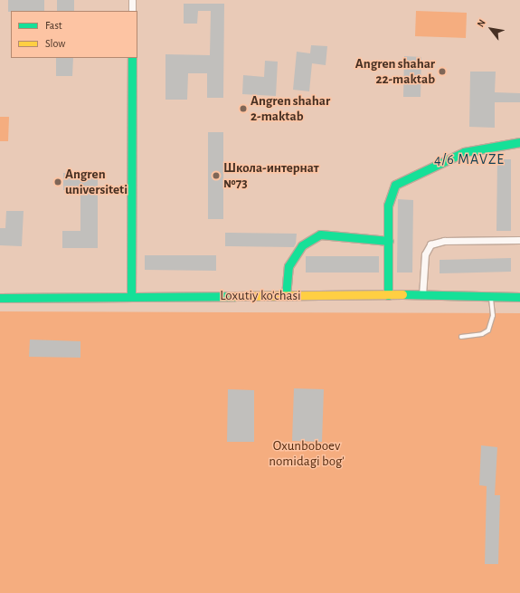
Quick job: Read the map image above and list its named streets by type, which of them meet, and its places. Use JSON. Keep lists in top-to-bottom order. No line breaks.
{"streets":{"street":["Loxutiy ko'chasi"]},"districts":["4/6 MAVZE"],"parks":["Oxunboboev nomidagi bog'"],"places":["Angren shahar 22-maktab","Angren shahar 2-maktab","Школа-интернат №73","Angren universiteti"],"legend":["Fast","Slow"],"north":"top left"}
